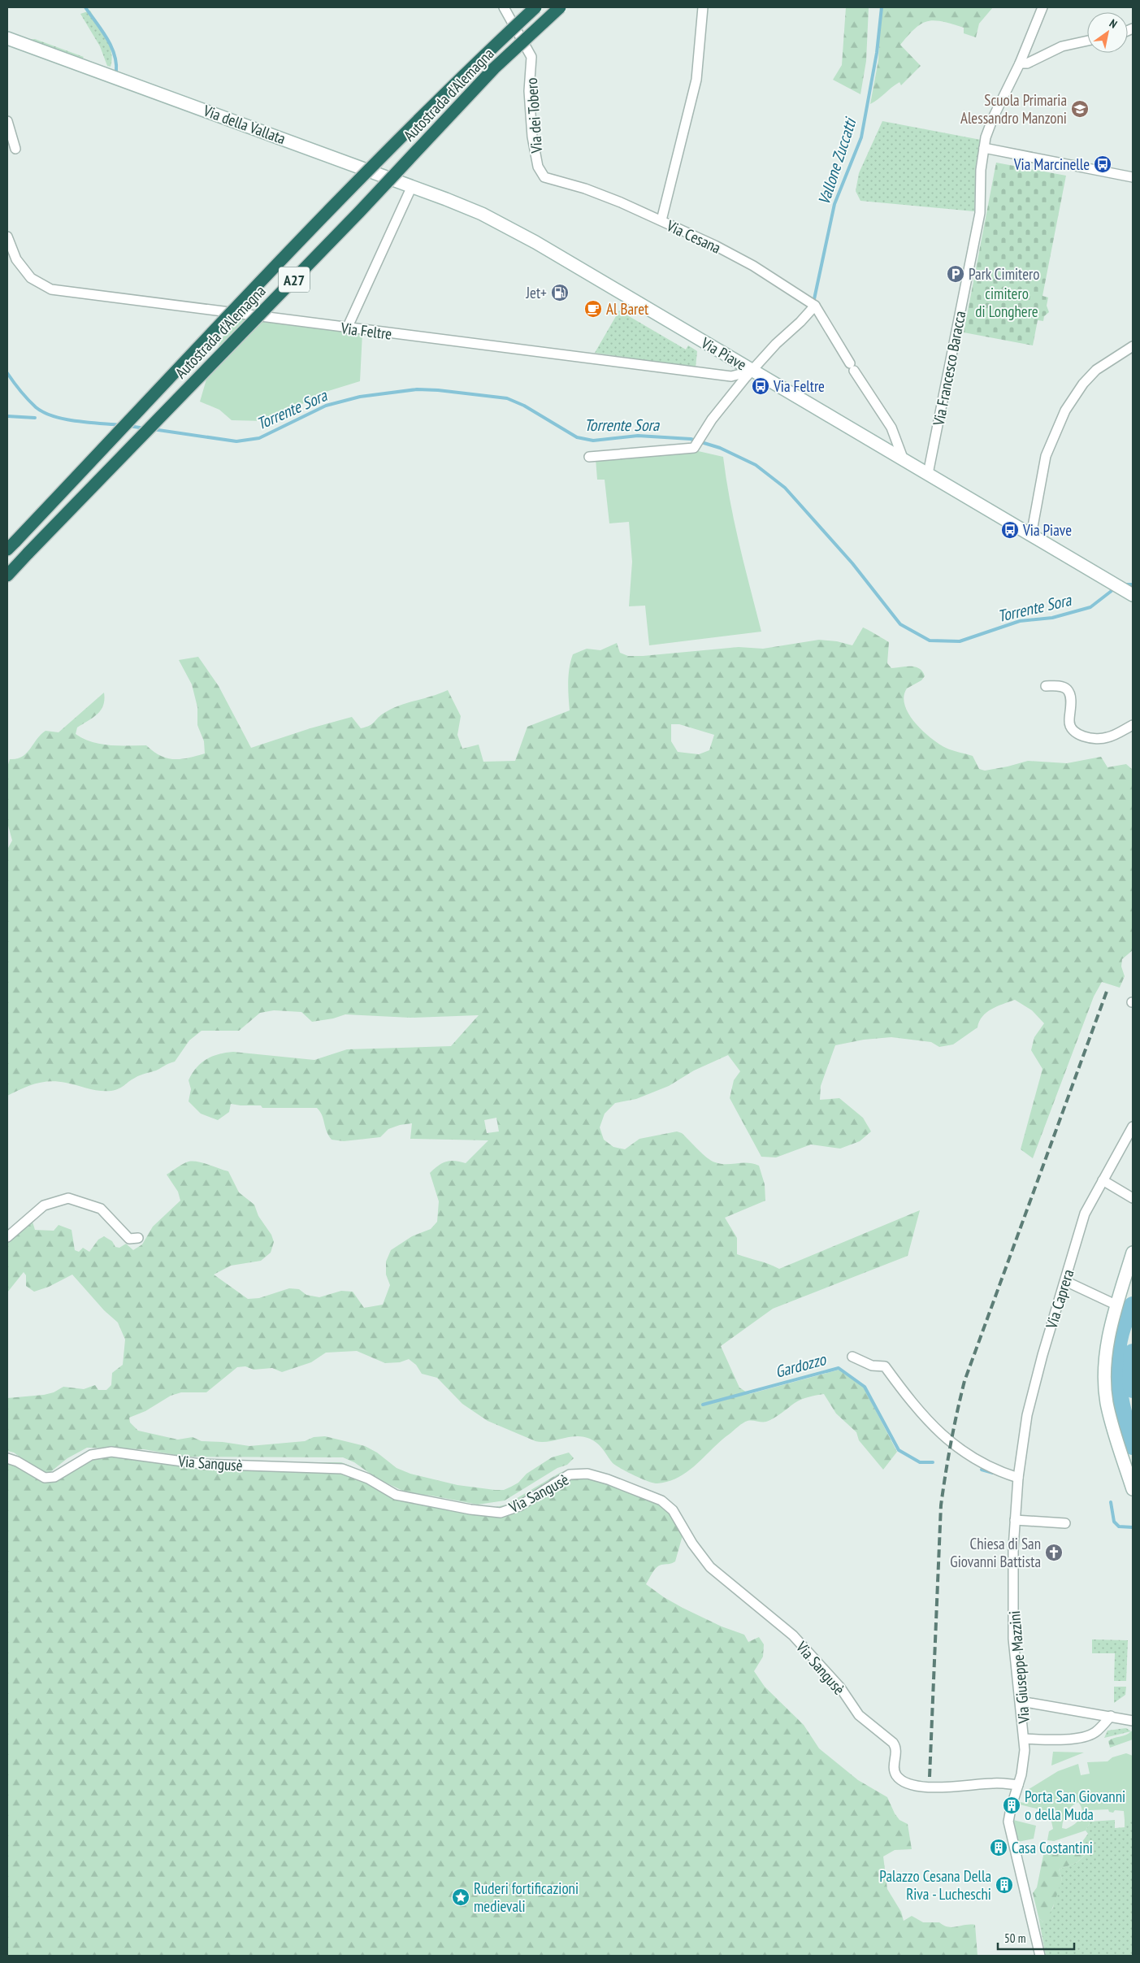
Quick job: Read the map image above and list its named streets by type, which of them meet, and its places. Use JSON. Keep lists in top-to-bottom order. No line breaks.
{"streets":{"highway":["Autostrada d'Alemagna","A27"],"main road":["Via della Vallata","Via Piave"],"street":["Via dei Tobero","Via Cesana","Via Feltre","Via Francesco Baracca","Via Caprera","Via Sangusè","Via Giuseppe Mazzini"]},"crossings":[["Via dei Tobero","Via Cesana"],["Via della Vallata","Via Piave"],["Via Feltre","Via Piave"],["Via Piave","Via Francesco Baracca"],["Via Caprera","Via Giuseppe Mazzini"],["Via Sangusè","Via Giuseppe Mazzini"]],"water":["Vallone Zuccatti","Torrente Sora","Gardozzo"],"parks":["cimitero di Longhere"],"places":{"school or university":["Scuola Primaria Alessandro Manzoni"],"bus stop":["Via Marcinelle","Via Feltre","Via Piave"],"parking":["Park Cimitero"],"fuel station":["Jet+"],"cafe":["Al Baret"],"church":["Chiesa di San Giovanni Battista"],"building":["Porta San Giovanni o della Muda","Casa Costantini","Palazzo Cesana Della Riva - Lucheschi"],"place":["Ruderi fortificazioni medievali"]},"scale_bar":"50 m","north":"top right"}
